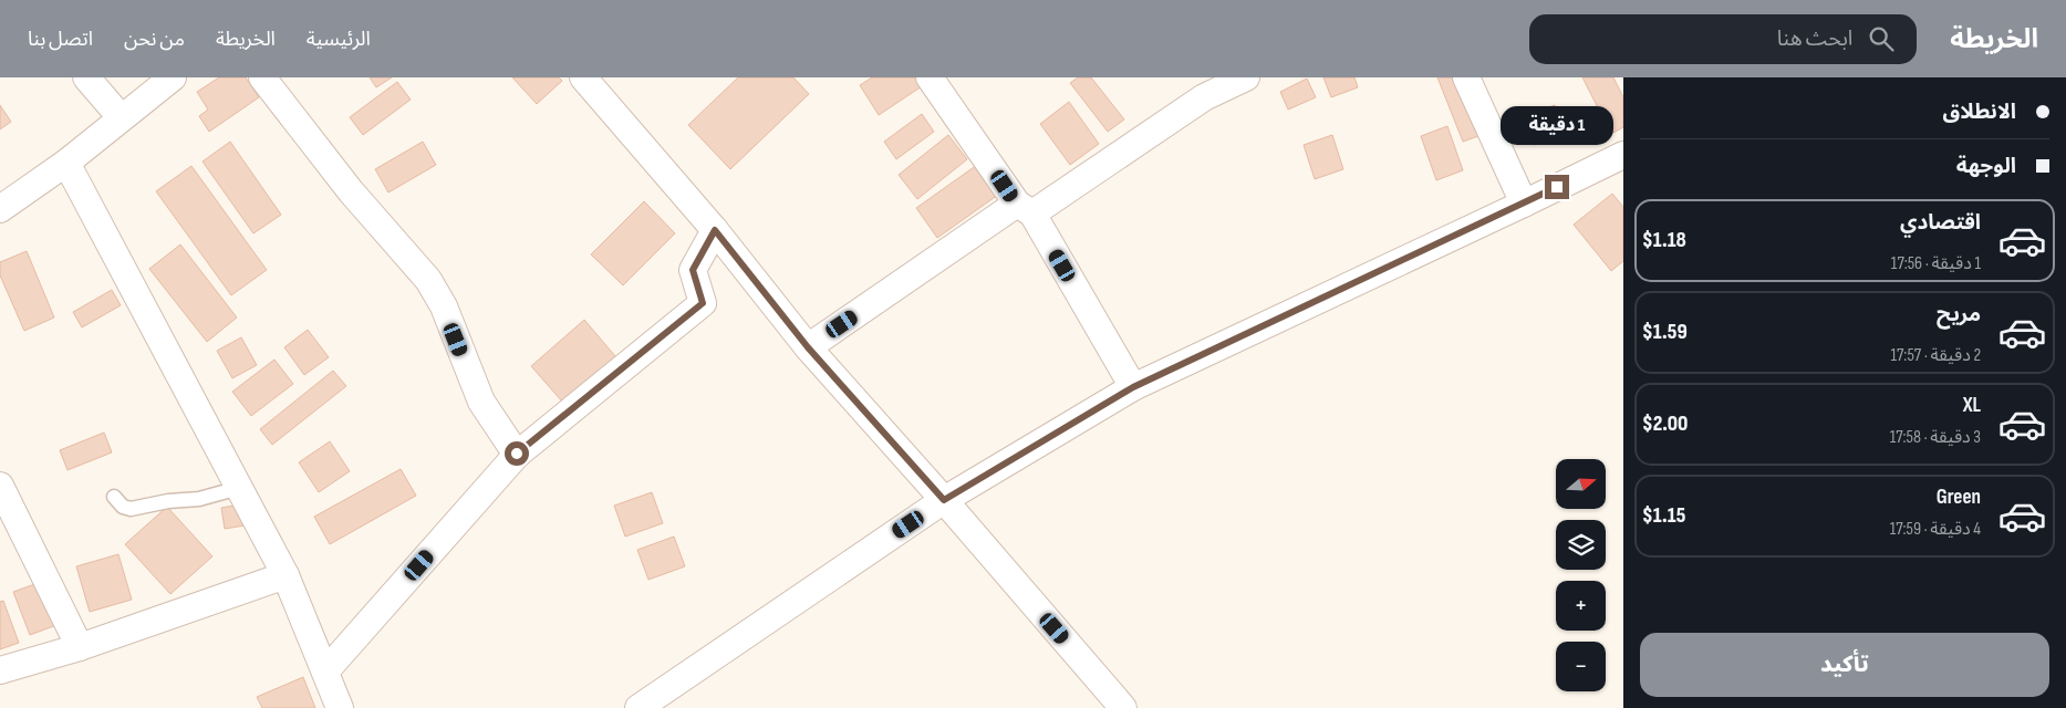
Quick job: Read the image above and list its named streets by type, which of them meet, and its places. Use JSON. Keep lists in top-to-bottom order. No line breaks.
{"north":"right","page":{"header":"الخريطة","search":"ابحث هنا","nav":["الرئيسية","الخريطة","من نحن","اتصل بنا"],"banner":["الانطلاق","الوجهة"],"bubble":"1 دقيقة","list":[{"name":"اقتصادي","note":"1 دقيقة · 17:56","value":"$1.18"},{"name":"مريح","note":"2 دقيقة · 17:57","value":"$1.59"},{"name":"XL","note":"3 دقيقة · 17:58","value":"$2.00"},{"name":"Green","note":"4 دقيقة · 17:59","value":"$1.15"}],"map_buttons":["+","−"],"buttons":"تأكيد"}}
